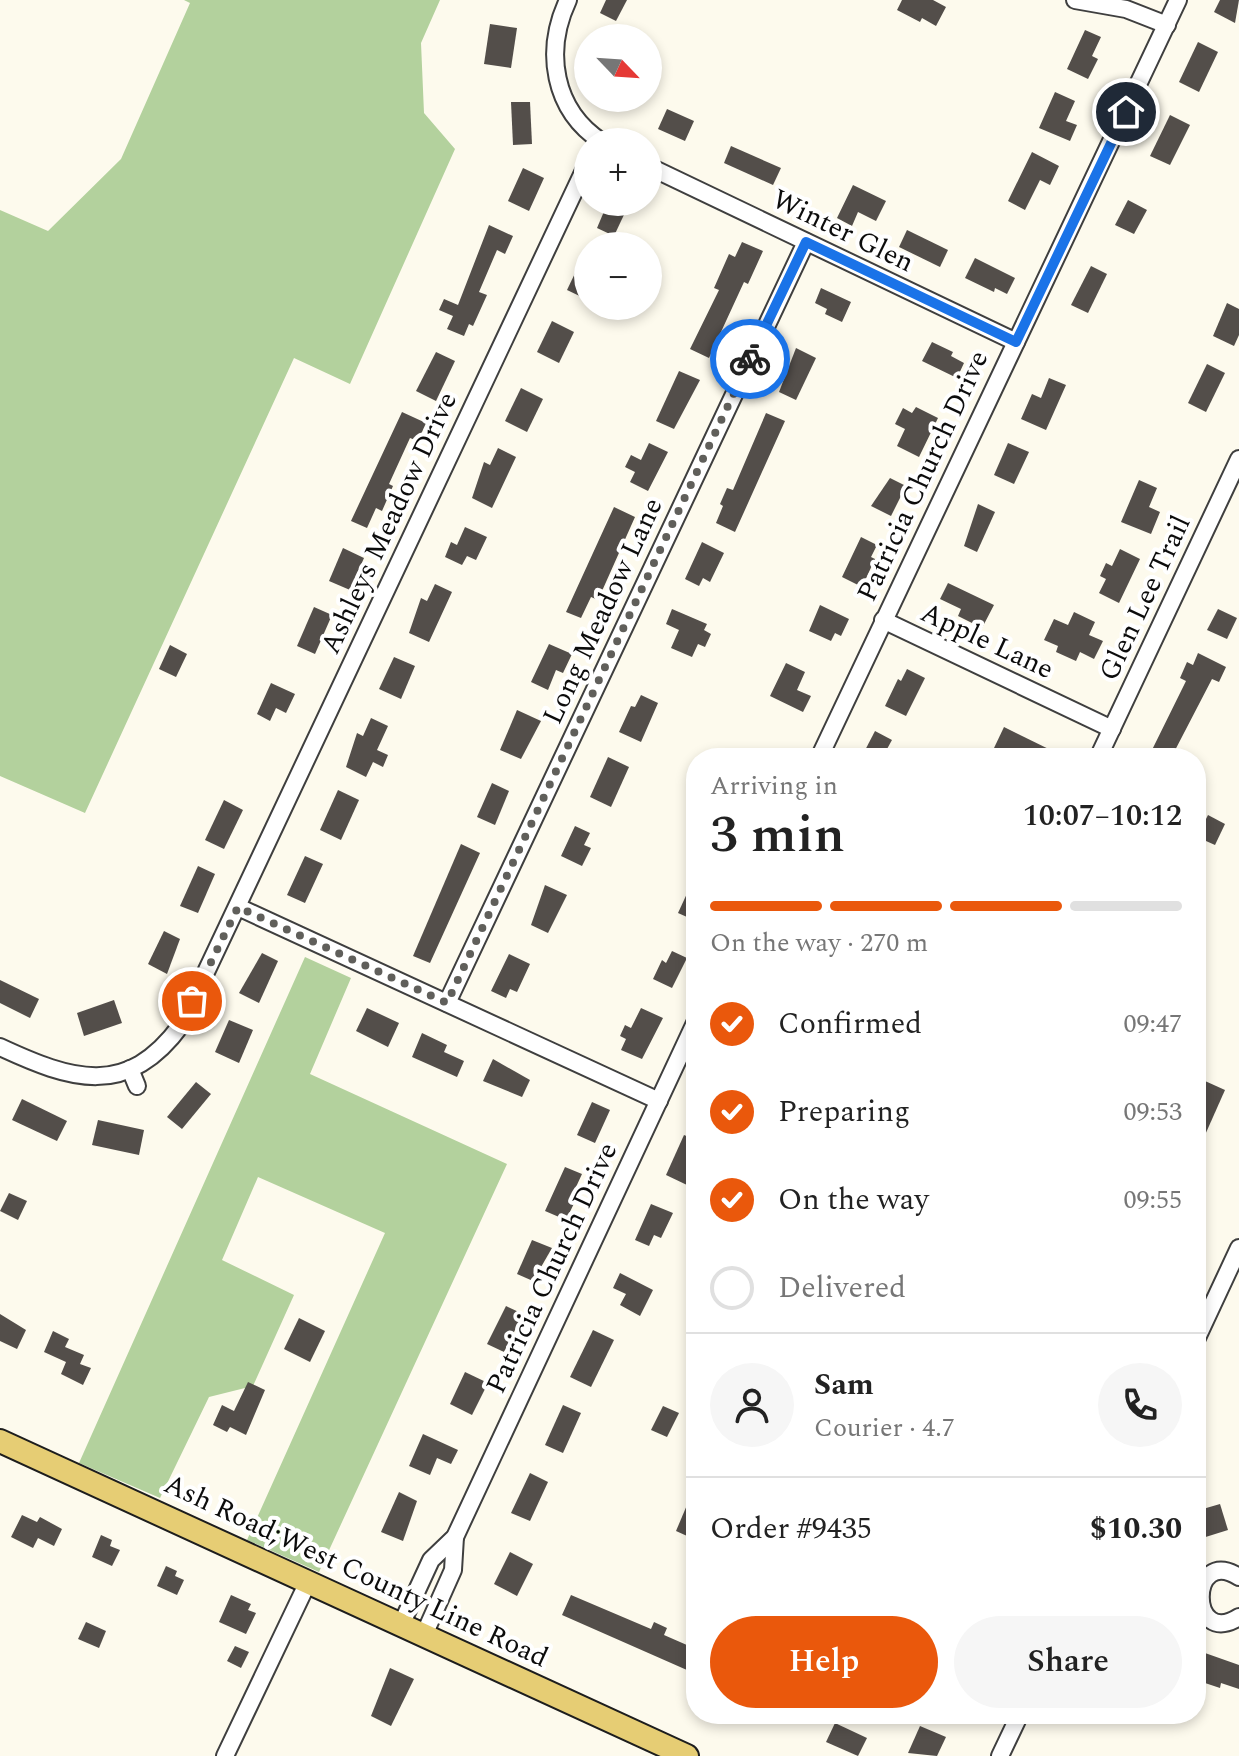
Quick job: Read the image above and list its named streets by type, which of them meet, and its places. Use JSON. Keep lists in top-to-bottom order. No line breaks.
{"streets":{"main road":["Ash Road;West County Line Road"],"street":["Winter Glen","Patricia Church Drive","Ashleys Meadow Drive","Glen Lee Trail","Long Meadow Lane","Apple Lane"]},"crossings":[["Winter Glen","Patricia Church Drive"],["Winter Glen","Long Meadow Lane"],["Patricia Church Drive","Apple Lane"],["Patricia Church Drive","Ash Road;West County Line Road"],["Glen Lee Trail","Apple Lane"]],"north":"bottom right","page":{"map_buttons":["+","−"],"heading":["3 min","Arriving in","10:07–10:12"],"panel":["Sam","Courier · 4.7","Order #9435","$10.30"],"bar":"On the way · 270 m","list":[["Confirmed","09:47"],["Preparing","09:53"],["On the way","09:55"],"Delivered"],"buttons":["Help","Share"]}}
